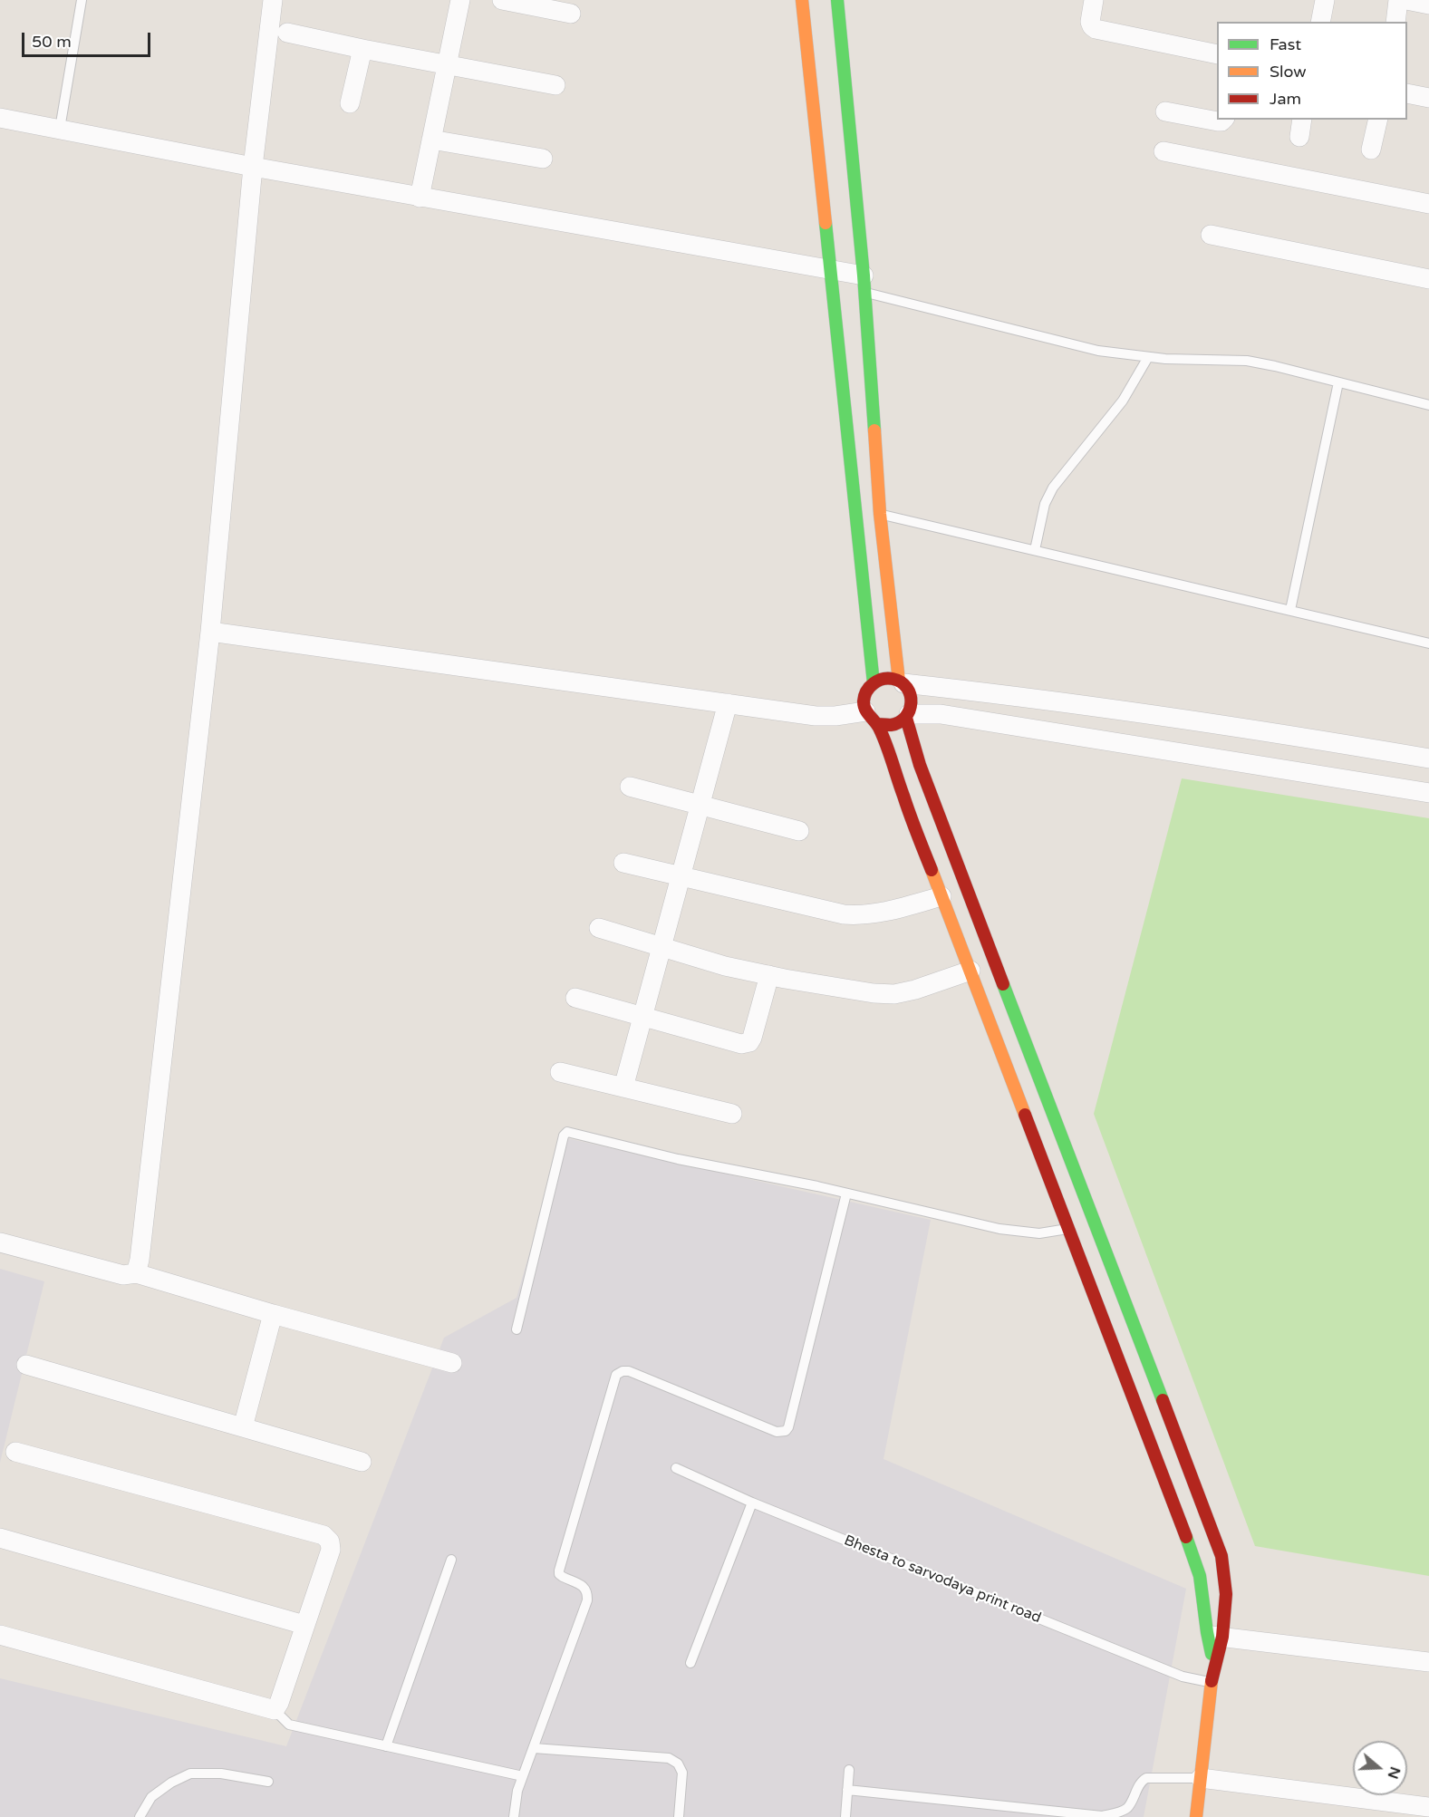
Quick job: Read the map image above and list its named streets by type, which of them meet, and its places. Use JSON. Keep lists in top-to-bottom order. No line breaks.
{"streets":{"lane":["Bhesta to sarvodaya print road"]},"legend":["Fast","Slow","Jam"],"scale_bar":"50 m","north":"right"}
